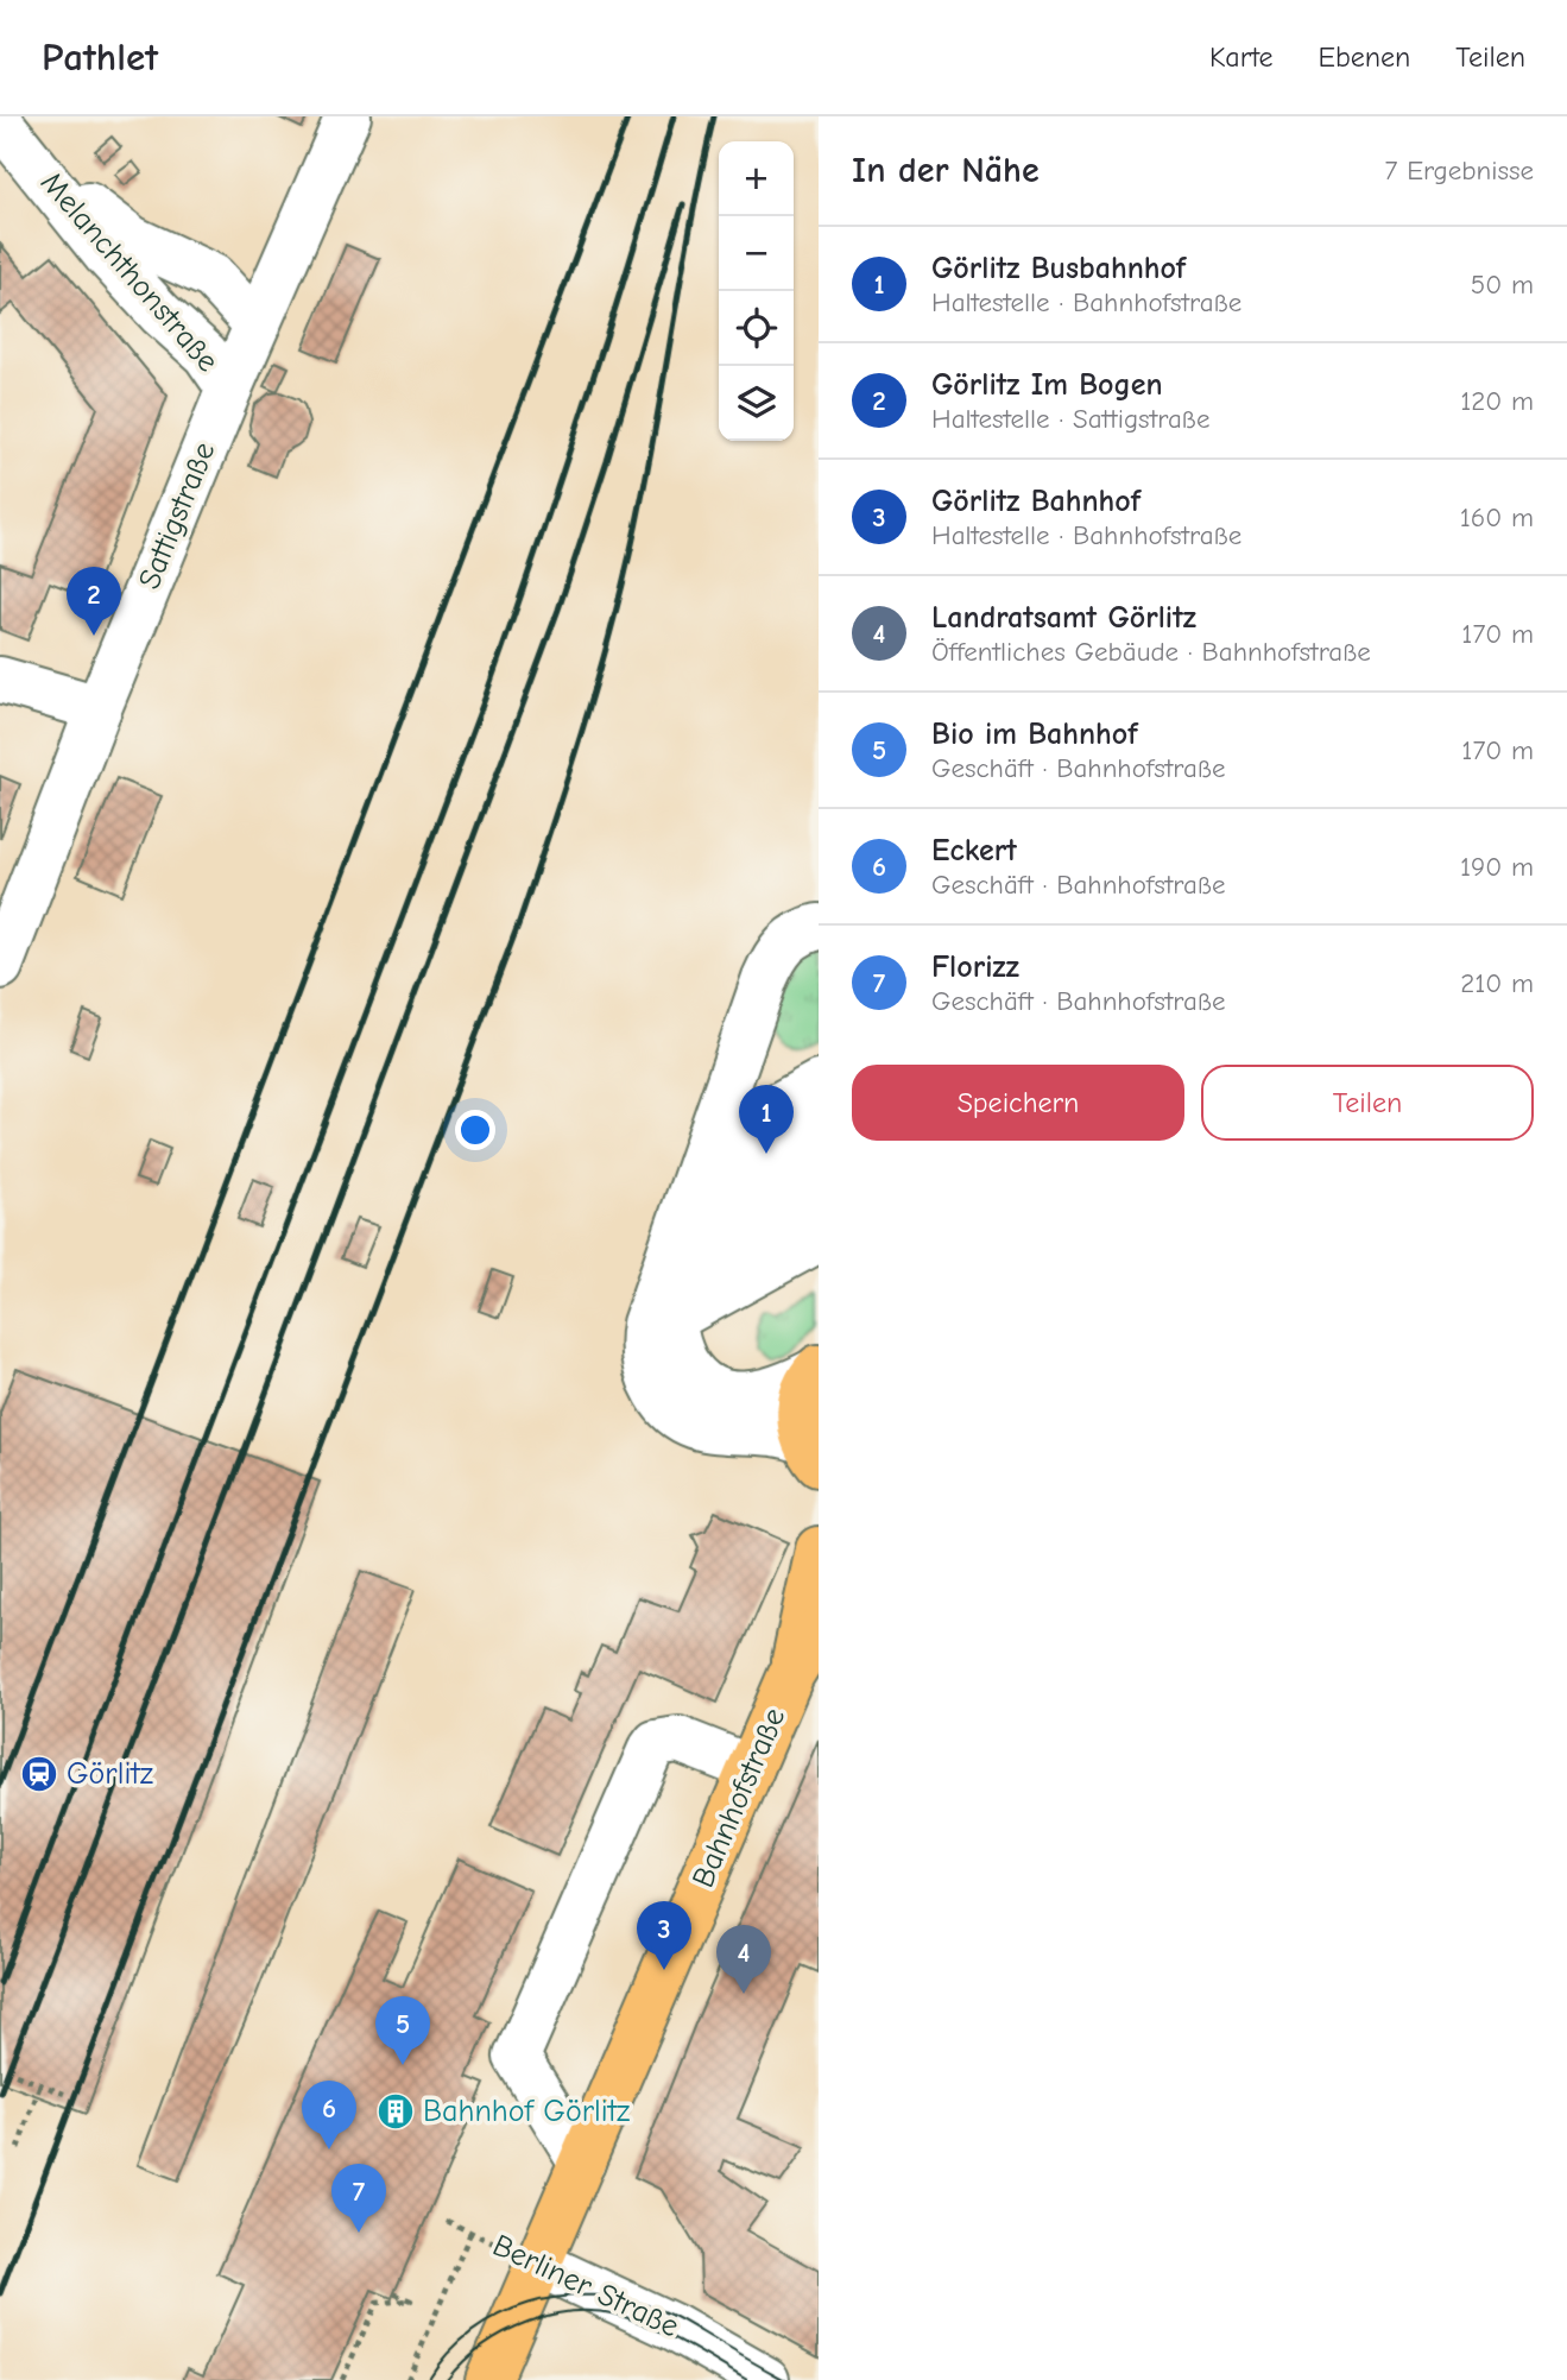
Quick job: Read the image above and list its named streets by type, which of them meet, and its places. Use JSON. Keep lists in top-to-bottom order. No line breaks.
{"streets":{"main road":["Bahnhofstraße"],"street":["Melanchthonstraße","Sattigstraße","Berliner Straße"]},"crossings":[["Melanchthonstraße","Sattigstraße"],["Bahnhofstraße","Berliner Straße"]],"places":{"station":["Görlitz"],"building":["Bahnhof Görlitz"]},"page":{"header":"Pathlet","nav":["Karte","Ebenen","Teilen"],"heading":["In der Nähe","7 Ergebnisse"],"map_buttons":["+","−"],"list":[{"mark":"1","name":"Görlitz Busbahnhof","note":"Haltestelle · Bahnhofstraße","value":"50 m"},{"mark":"2","name":"Görlitz Im Bogen","note":"Haltestelle · Sattigstraße","value":"120 m"},{"mark":"3","name":"Görlitz Bahnhof","note":"Haltestelle · Bahnhofstraße","value":"160 m"},{"mark":"4","name":"Landratsamt Görlitz","note":"Öffentliches Gebäude · Bahnhofstraße","value":"170 m"},{"mark":"5","name":"Bio im Bahnhof","note":"Geschäft · Bahnhofstraße","value":"170 m"},{"mark":"6","name":"Eckert","note":"Geschäft · Bahnhofstraße","value":"190 m"},{"mark":"7","name":"Florizz","note":"Geschäft · Bahnhofstraße","value":"210 m"}],"pins":["2","1","3","4","5","6","7"],"buttons":["Speichern","Teilen"]}}
